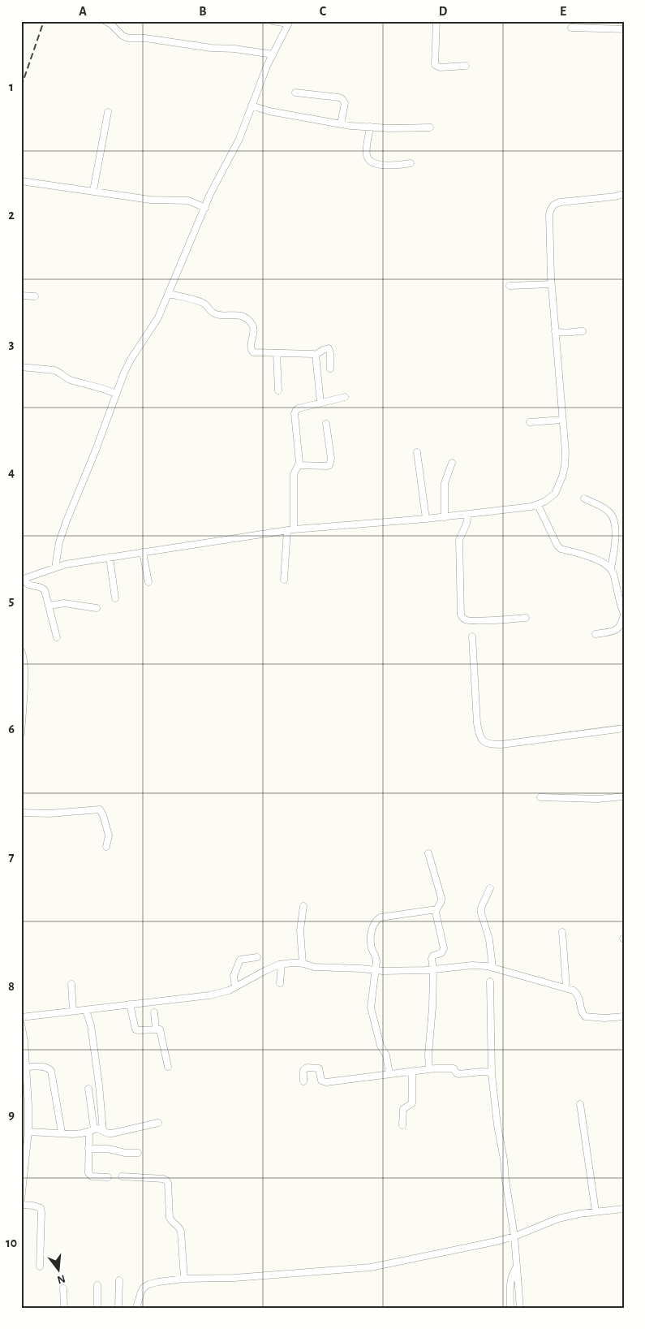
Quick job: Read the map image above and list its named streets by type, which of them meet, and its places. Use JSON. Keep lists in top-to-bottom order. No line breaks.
{"north":"bottom","grid":{"columns":["A","B","C","D","E"],"rows":["1","2","3","4","5","6","7","8","9","10"]}}
